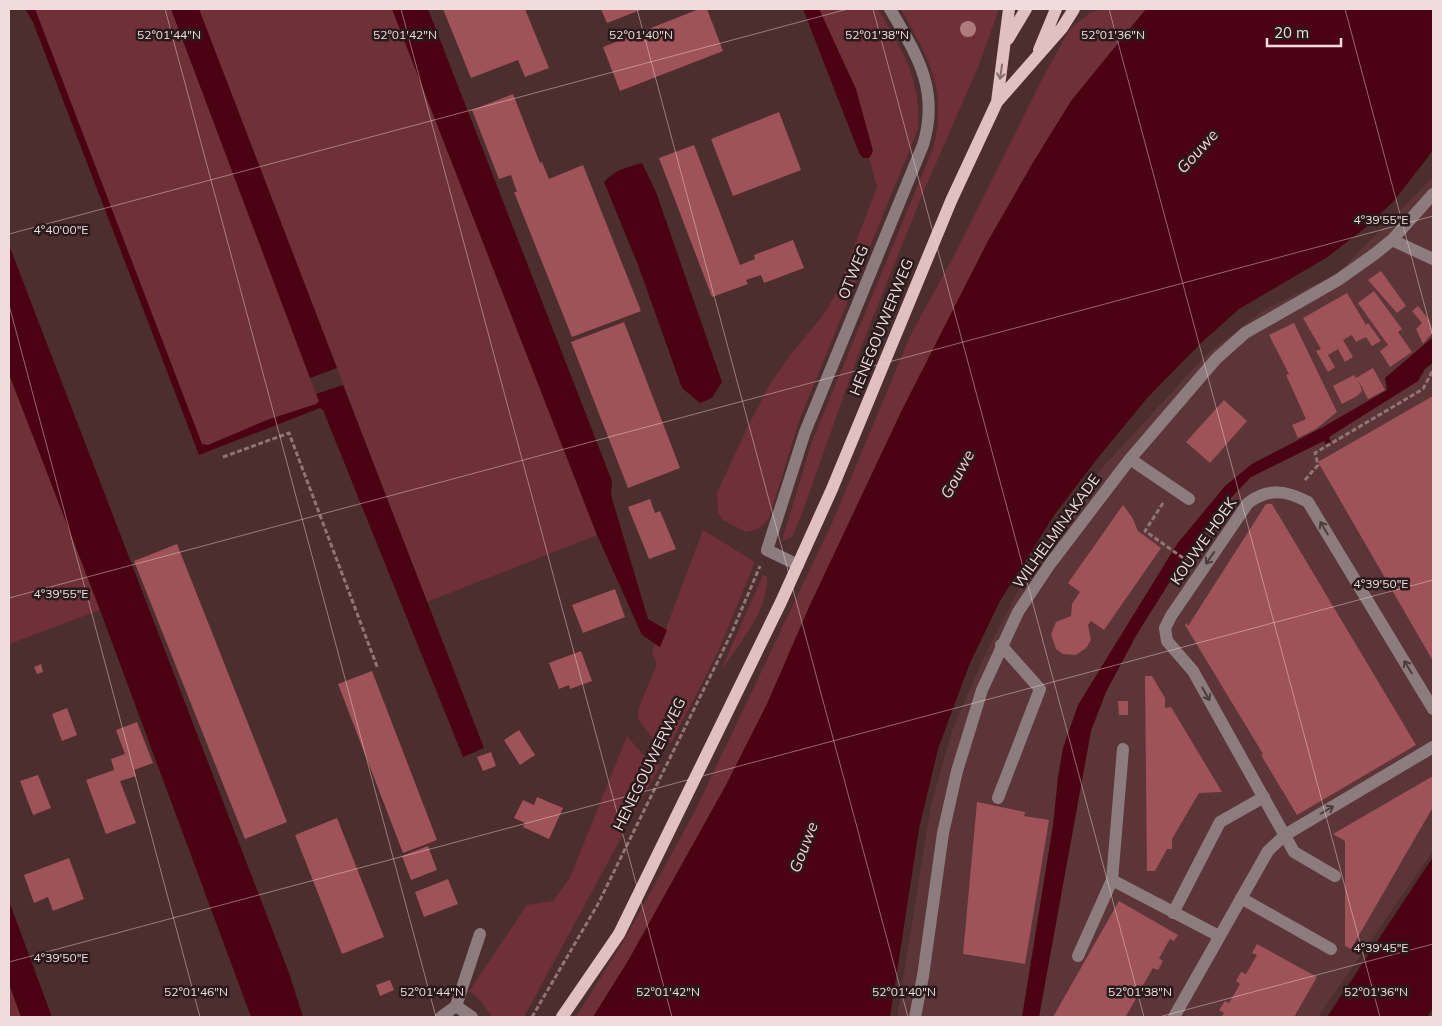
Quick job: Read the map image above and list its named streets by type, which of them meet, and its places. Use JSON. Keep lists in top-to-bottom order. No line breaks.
{"streets":{"main road":["HENEGOUWERWEG"],"street":["OTWEG","WILHELMINAKADE","KOUWE HOEK"]},"crossings":[["OTWEG","HENEGOUWERWEG"]],"water":["Gouwe"],"scale_bar":"20 m","coordinates":["52°01'44\"N","52°01'42\"N","52°01'40\"N","52°01'38\"N","52°01'36\"N","4°39'55\"E","4°40'00\"E","4°39'50\"E","4°39'45\"E","52°01'46\"N"]}
